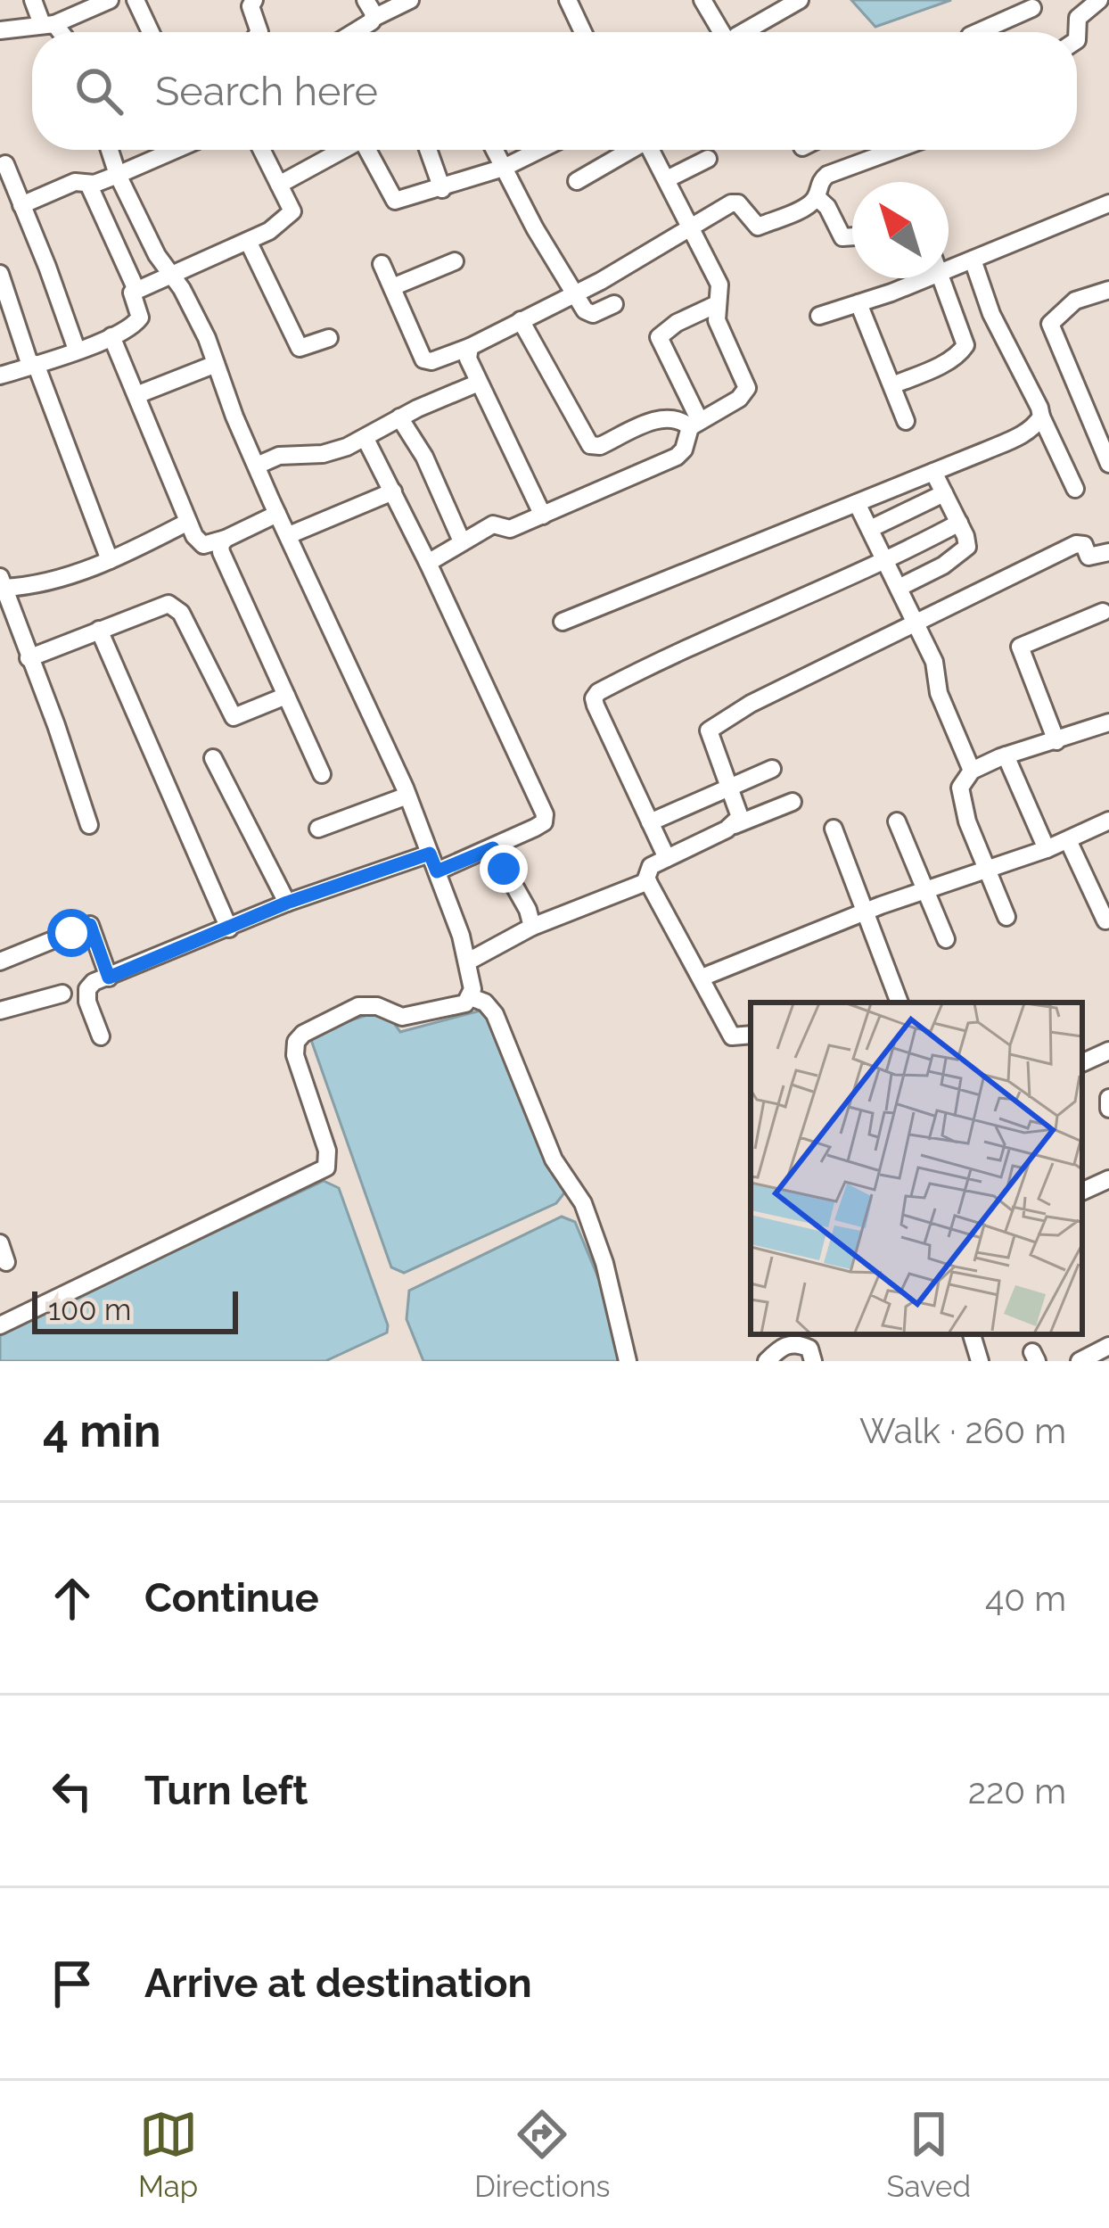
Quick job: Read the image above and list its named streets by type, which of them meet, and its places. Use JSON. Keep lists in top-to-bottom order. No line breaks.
{"scale_bar":"100 m","north":"top left","page":{"search":"Search here","scale":"100 m","heading":["4 min","Walk · 260 m"],"list":[["Continue","40 m"],["Turn left","220 m"],"Arrive at destination"],"nav":["Map","Directions","Saved"]}}
